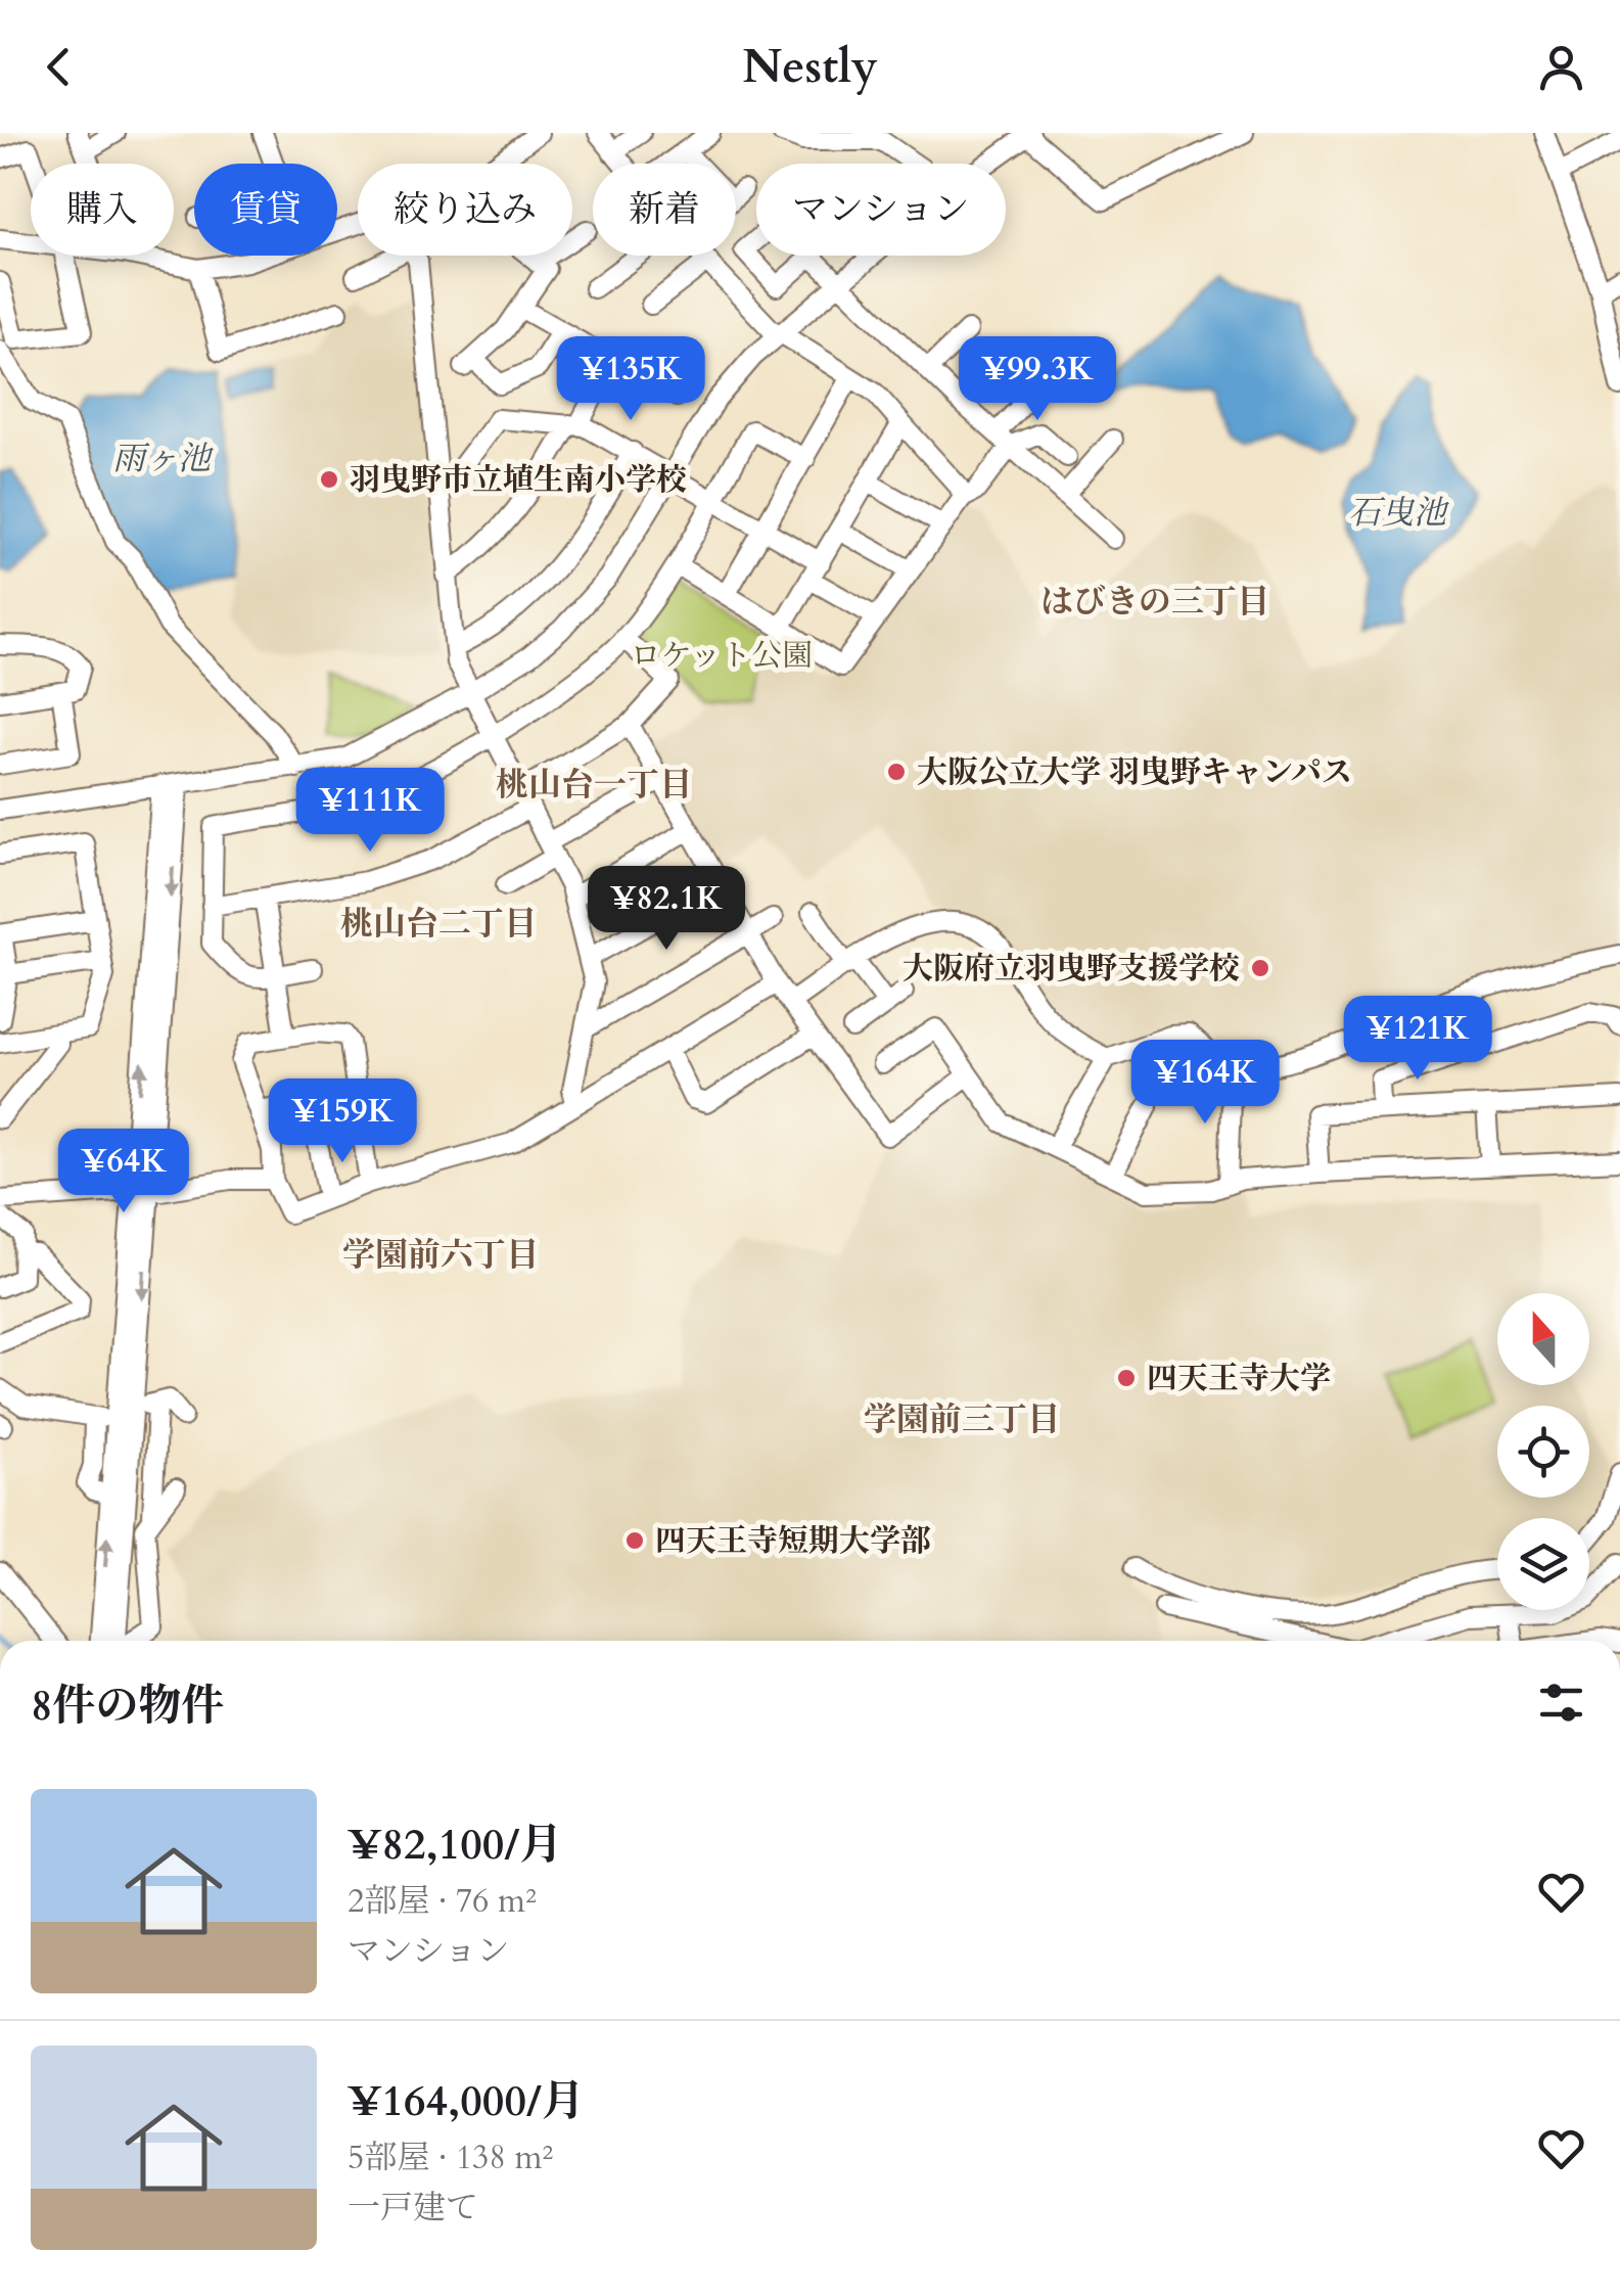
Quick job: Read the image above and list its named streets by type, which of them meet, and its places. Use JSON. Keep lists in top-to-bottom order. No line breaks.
{"districts":["はびきの三丁目","桃山台一丁目","桃山台二丁目","学園前六丁目","学園前三丁目"],"water":["雨ヶ池","石曳池"],"parks":["ロケット公園"],"places":["羽曳野市立埴生南小学校","大阪公立大学 羽曳野キャンパス","大阪府立羽曳野支援学校","四天王寺大学","四天王寺短期大学部"],"north":"top","page":{"header":"Nestly","chip":["購入","賃貸","絞り込み","新着","マンション"],"price":["¥135K","¥99.3K","¥111K","¥82.1K","¥121K","¥164K","¥159K","¥64K"],"heading":"8件の物件","list":[{"name":"¥82,100/月","note":"2部屋 · 76 m² · マンション"},{"name":"¥164,000/月","note":"5部屋 · 138 m² · 一戸建て"}]}}
